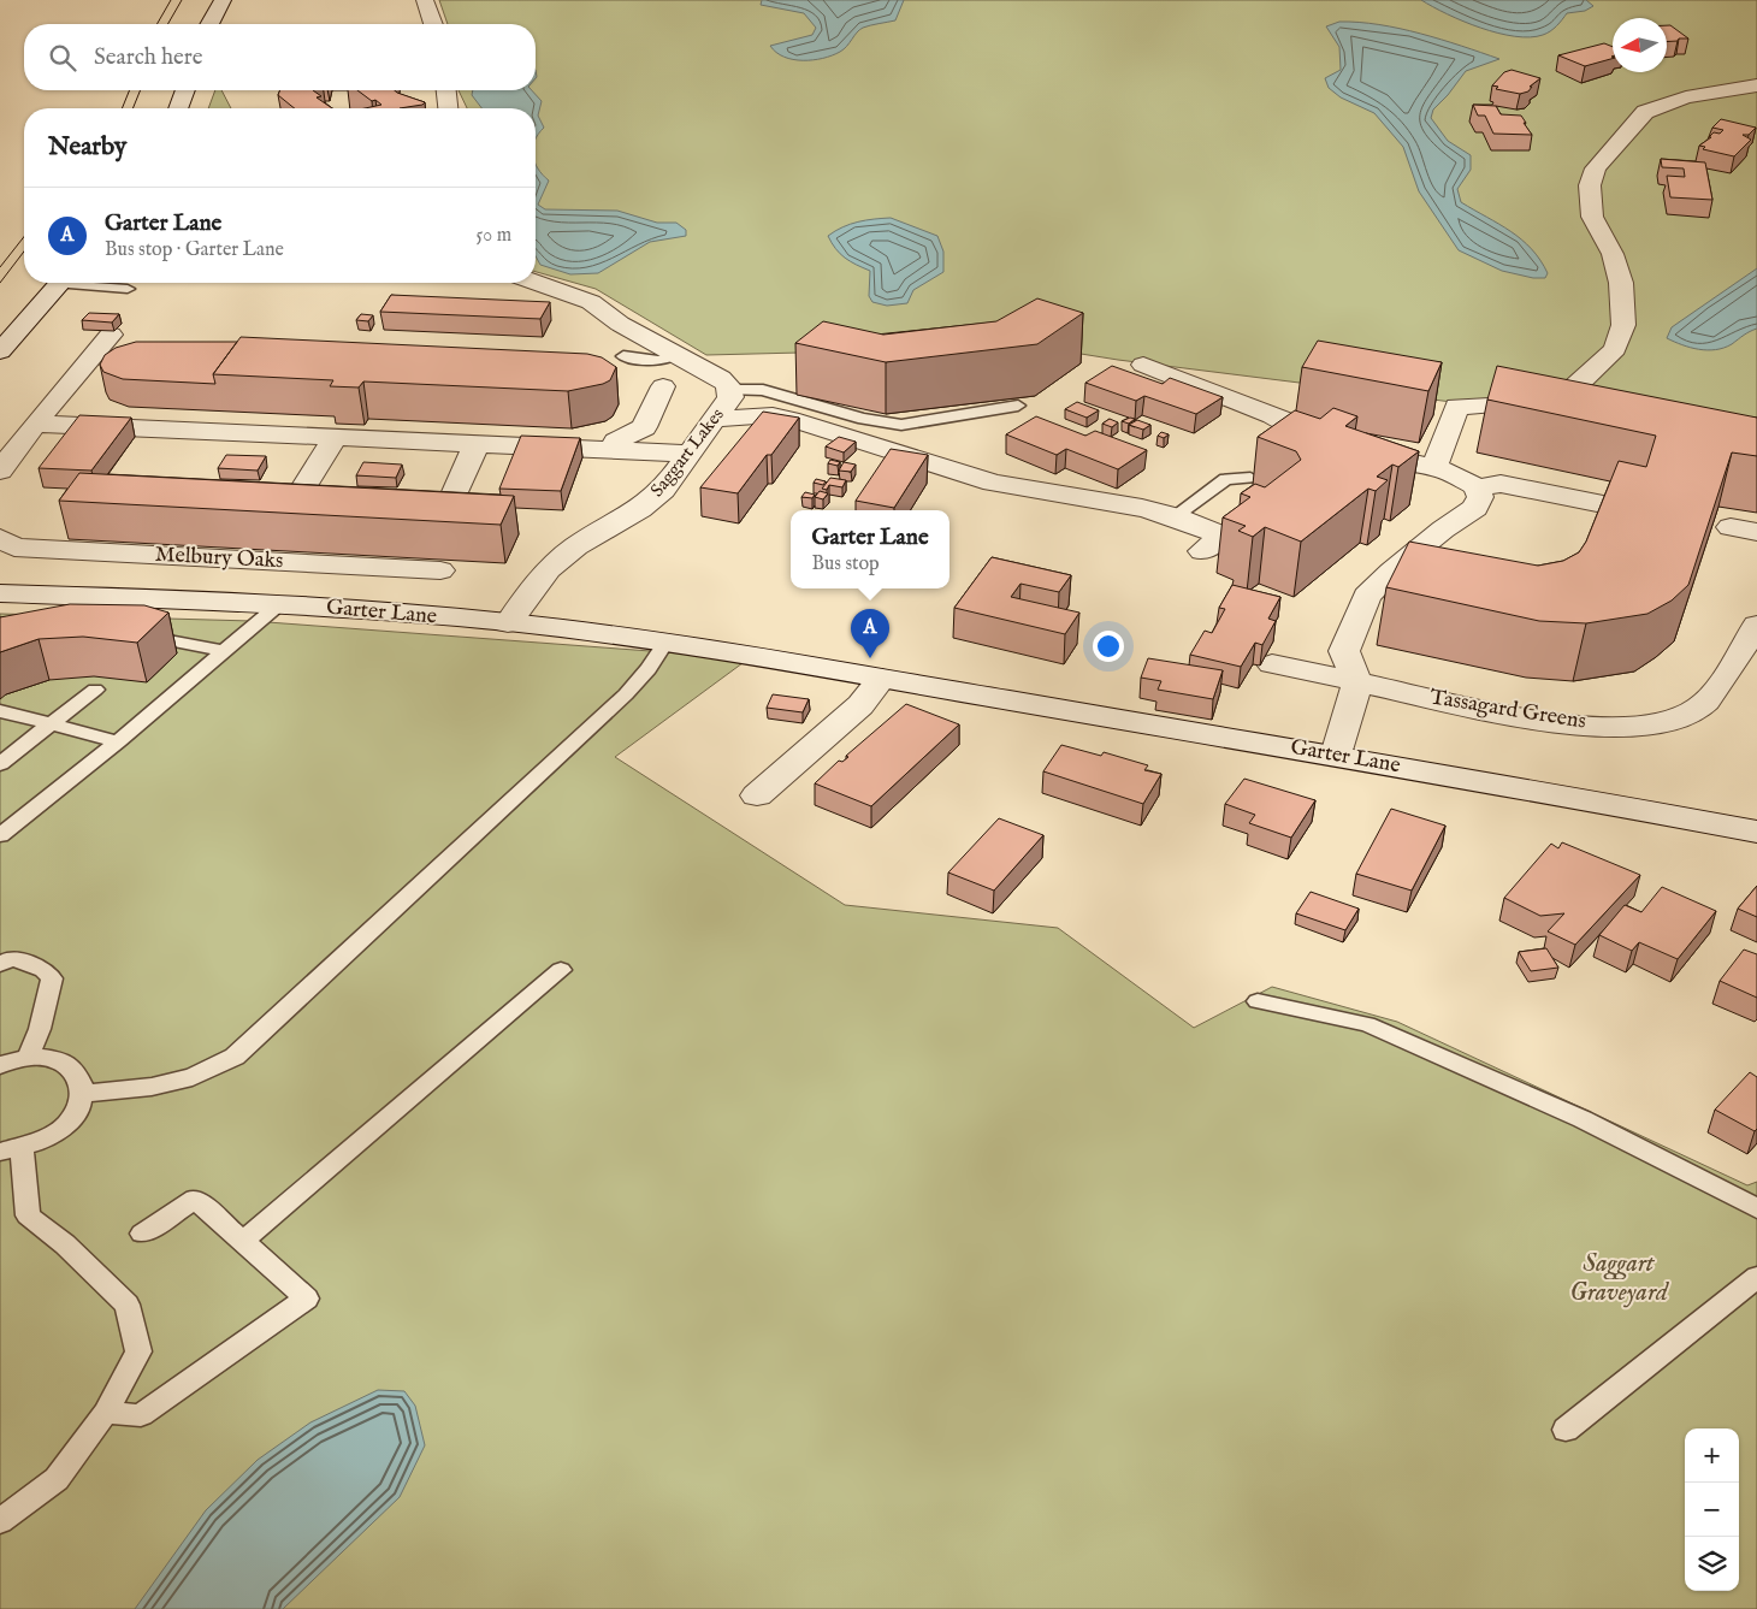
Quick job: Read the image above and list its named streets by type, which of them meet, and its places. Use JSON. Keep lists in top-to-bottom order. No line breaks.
{"streets":{"street":["Saggart Lakes","Melbury Oaks","Garter Lane","Tassagard Greens"]},"crossings":[["Saggart Lakes","Garter Lane"]],"parks":["Saggart Graveyard"],"north":"left","page":{"search":"Search here","heading":"Nearby","list":[{"mark":"A","name":"Garter Lane","note":"Bus stop · Garter Lane","value":"50 m"}],"popup":["Garter Lane","Bus stop"],"pins":"A","map_buttons":["+","−"]}}
